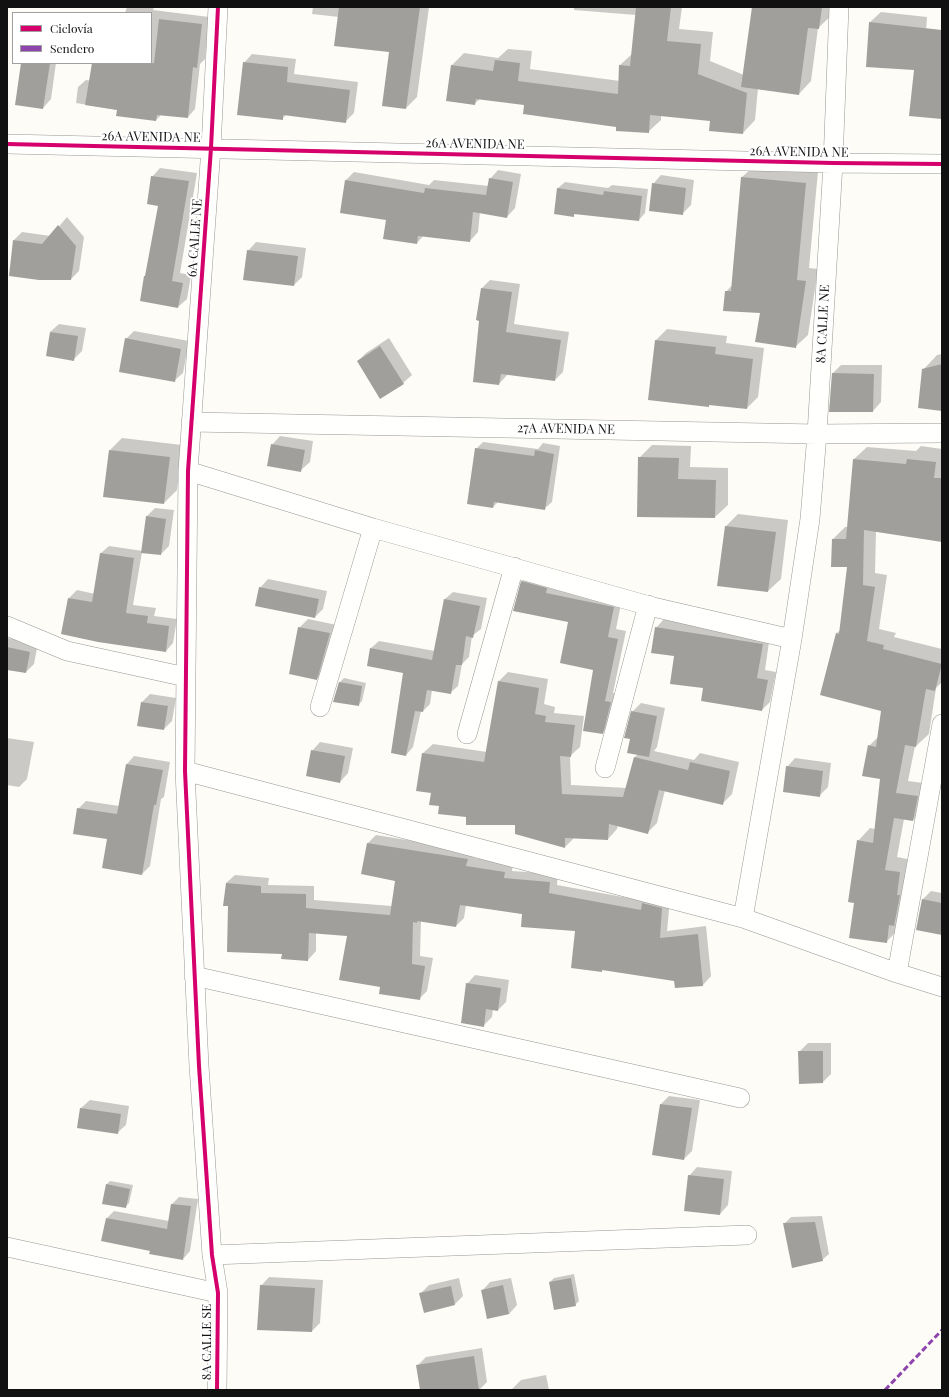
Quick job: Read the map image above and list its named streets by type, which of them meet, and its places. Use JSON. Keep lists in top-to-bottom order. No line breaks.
{"streets":{"street":["26A AVENIDA NE","6A CALLE NE","8A CALLE NE","27A AVENIDA NE","8A CALLE SE"]},"crossings":[["26A AVENIDA NE","6A CALLE NE"],["26A AVENIDA NE","8A CALLE NE"],["6A CALLE NE","27A AVENIDA NE"],["6A CALLE NE","8A CALLE SE"],["8A CALLE NE","27A AVENIDA NE"]],"legend":["Ciclovía","Sendero"]}
